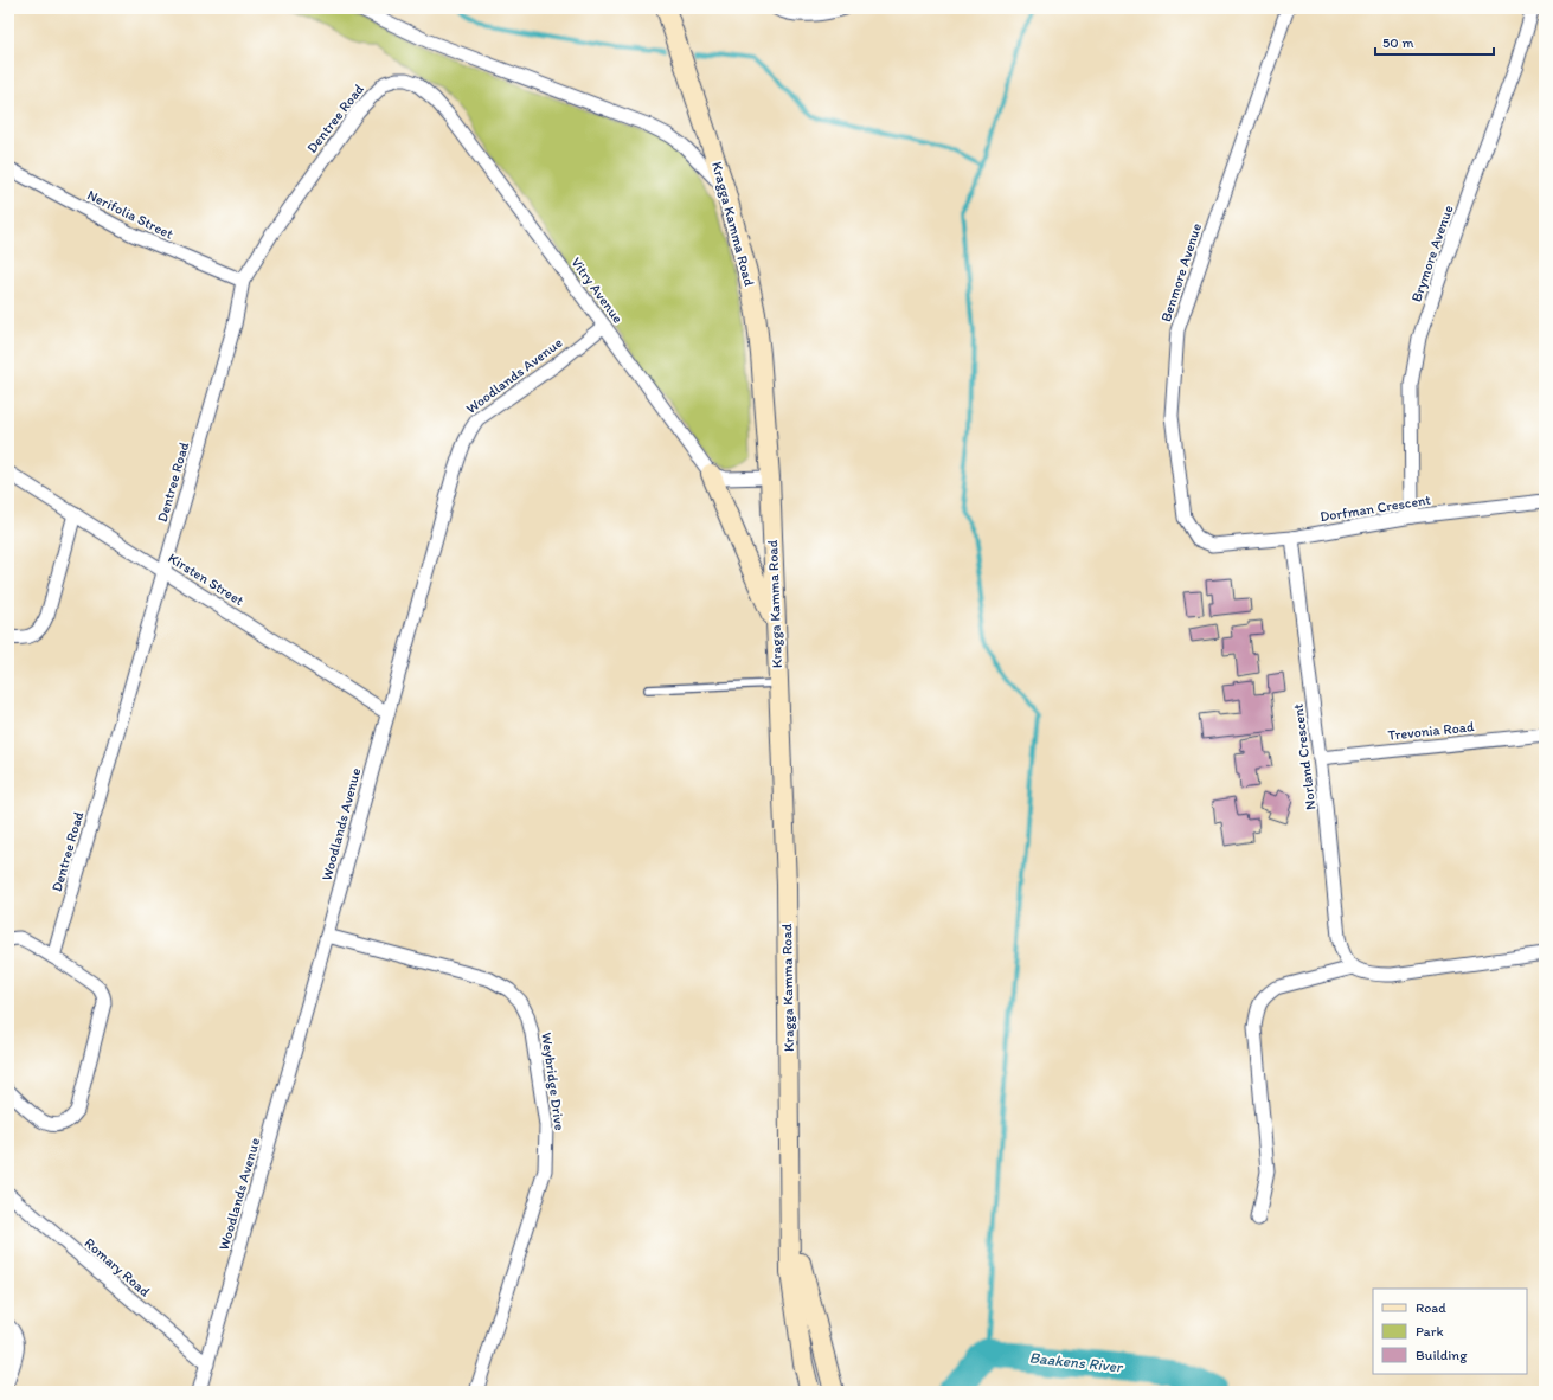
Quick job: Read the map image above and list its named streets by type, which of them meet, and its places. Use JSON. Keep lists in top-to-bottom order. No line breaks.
{"streets":{"main road":["Kragga Kamma Road"],"street":["Dentree Road","Nerifolia Street","Brymore Avenue","Benmore Avenue","Vitry Avenue","Woodlands Avenue","Dorfman Crescent","Kirsten Street","Trevonia Road","Norland Crescent","Weybridge Drive","Romary Road"]},"crossings":[["Dentree Road","Nerifolia Street"],["Dentree Road","Vitry Avenue"],["Dentree Road","Kirsten Street"],["Brymore Avenue","Dorfman Crescent"],["Benmore Avenue","Dorfman Crescent"],["Vitry Avenue","Woodlands Avenue"],["Woodlands Avenue","Kirsten Street"],["Woodlands Avenue","Weybridge Drive"],["Woodlands Avenue","Romary Road"],["Dorfman Crescent","Norland Crescent"],["Trevonia Road","Norland Crescent"]],"water":["Baakens River"],"legend":["Road","Park","Building"],"scale_bar":"50 m"}
